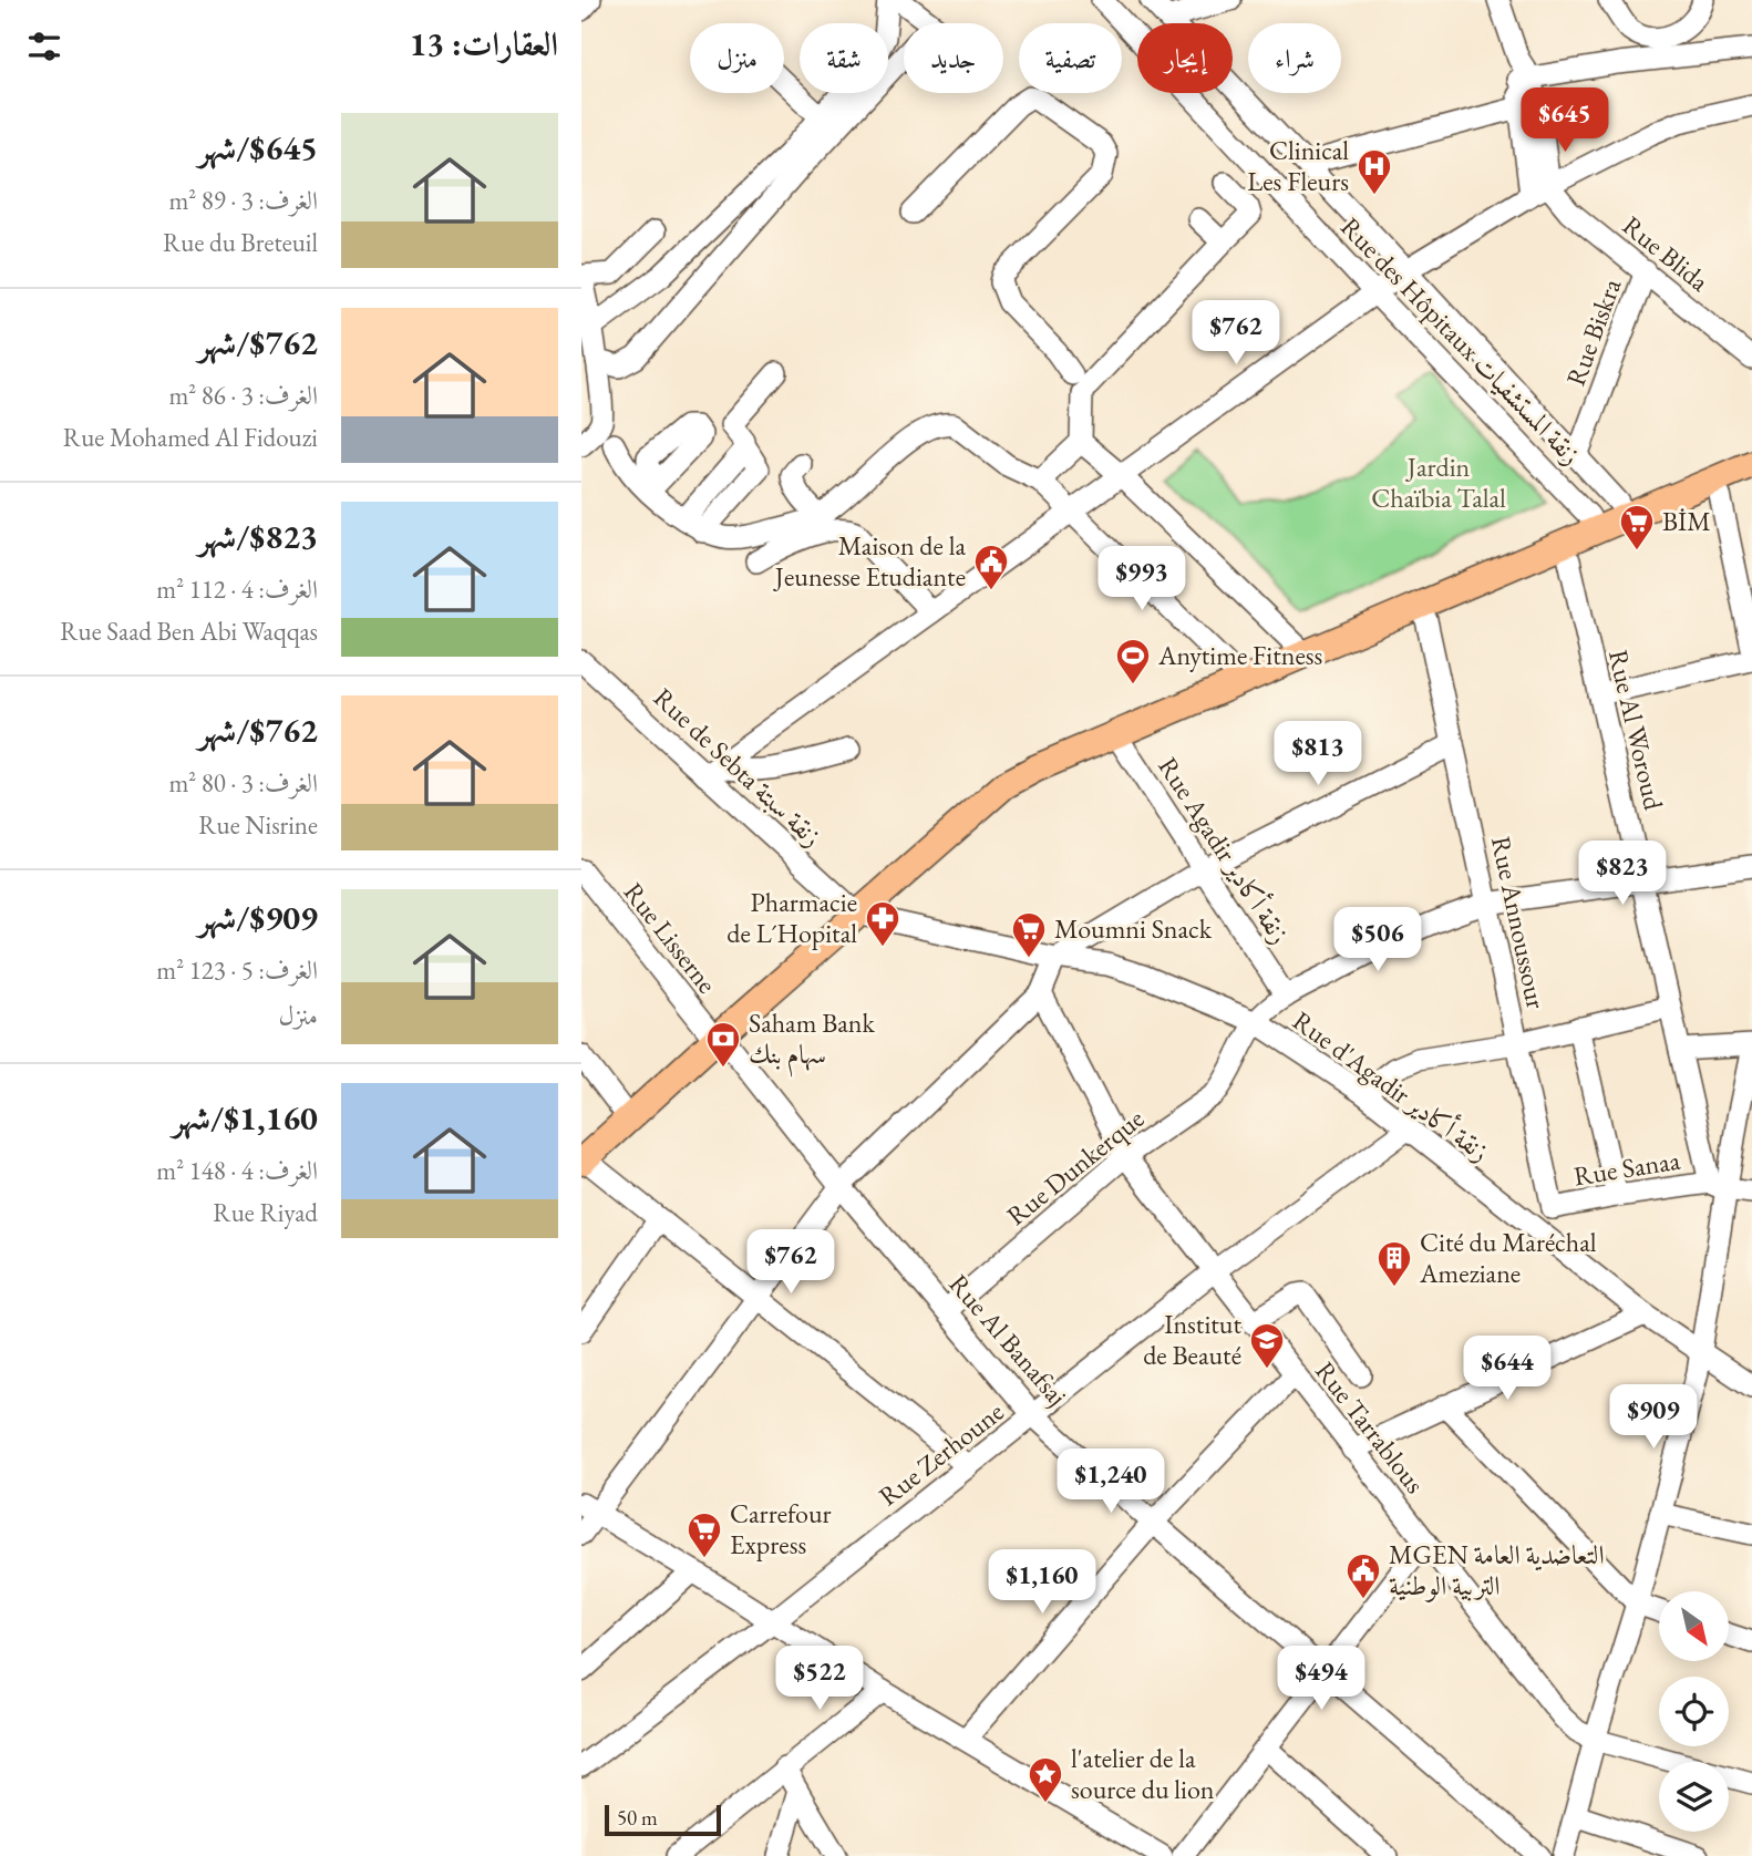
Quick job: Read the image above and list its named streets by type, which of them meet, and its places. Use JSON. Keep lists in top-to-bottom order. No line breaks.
{"streets":{"street":["Rue Blida","Rue Biskra","Rue des Hôpitaux زنقة المستشفيات","Rue Al Woroud","Rue de Sebta زنقة سبتة","Rue Agadir زنقة أكادير","Rue Annoussour","Rue Lisserne","Rue d'Agadir زنقة أكادير","Rue Dunkerque","Rue Sanaa","Rue Al Banafsaj","Rue Tarrablous","Rue Zerhoune"]},"crossings":[["Rue Blida","Rue Biskra"],["Rue Biskra","Rue des Hôpitaux زنقة المستشفيات"],["Rue Al Woroud","Rue Sanaa"],["Rue de Sebta زنقة سبتة","Rue d'Agadir زنقة أكادير"],["Rue Annoussour","Rue Sanaa"],["Rue Lisserne","Rue Al Banafsaj"],["Rue d'Agadir زنقة أكادير","Rue Dunkerque"],["Rue d'Agadir زنقة أكادير","Rue Zerhoune"],["Rue Dunkerque","Rue Al Banafsaj"],["Rue Dunkerque","Rue Tarrablous"],["Rue Al Banafsaj","Rue Zerhoune"],["Rue Tarrablous","Rue Zerhoune"]],"parks":["Jardin Chaïbia Talal"],"places":{"hospital":["Clinical Les Fleurs"],"supermarket":["BİM","Moumni Snack","Carrefour Express"],"public building":["Maison de la Jeunesse Etudiante","MGEN التعاضدية العامة التربية الوطنية"],"sports":["Anytime Fitness"],"pharmacy":["Pharmacie de L´Hopital"],"bank":["Saham Bank سهام بنك"],"building":["Cité du Maréchal Ameziane"],"school or university":["Institut de Beauté"],"place":["l'atelier de la source du lion"]},"scale_bar":"50 m","north":"bottom right","page":{"heading":"العقارات: 13","chip":["شراء","إيجار","تصفية","جديد","شقة","منزل"],"price":["$645","$762","$993","$813","$823","$506","$762","$644","$909","$1,240","$1,160","$522","$494"],"list":[{"name":"$645/شهر","note":"الغرف: 3 · 89 m² · Rue du Breteuil"},{"name":"$762/شهر","note":"الغرف: 3 · 86 m² · Rue Mohamed Al Fidouzi"},{"name":"$823/شهر","note":"الغرف: 4 · 112 m² · Rue Saad Ben Abi Waqqas"},{"name":"$762/شهر","note":"الغرف: 3 · 80 m² · Rue Nisrine"},{"name":"$909/شهر","note":"الغرف: 5 · 123 m² · منزل"},{"name":"$1,160/شهر","note":"الغرف: 4 · 148 m² · Rue Riyad"}],"scale":"50 m"}}
